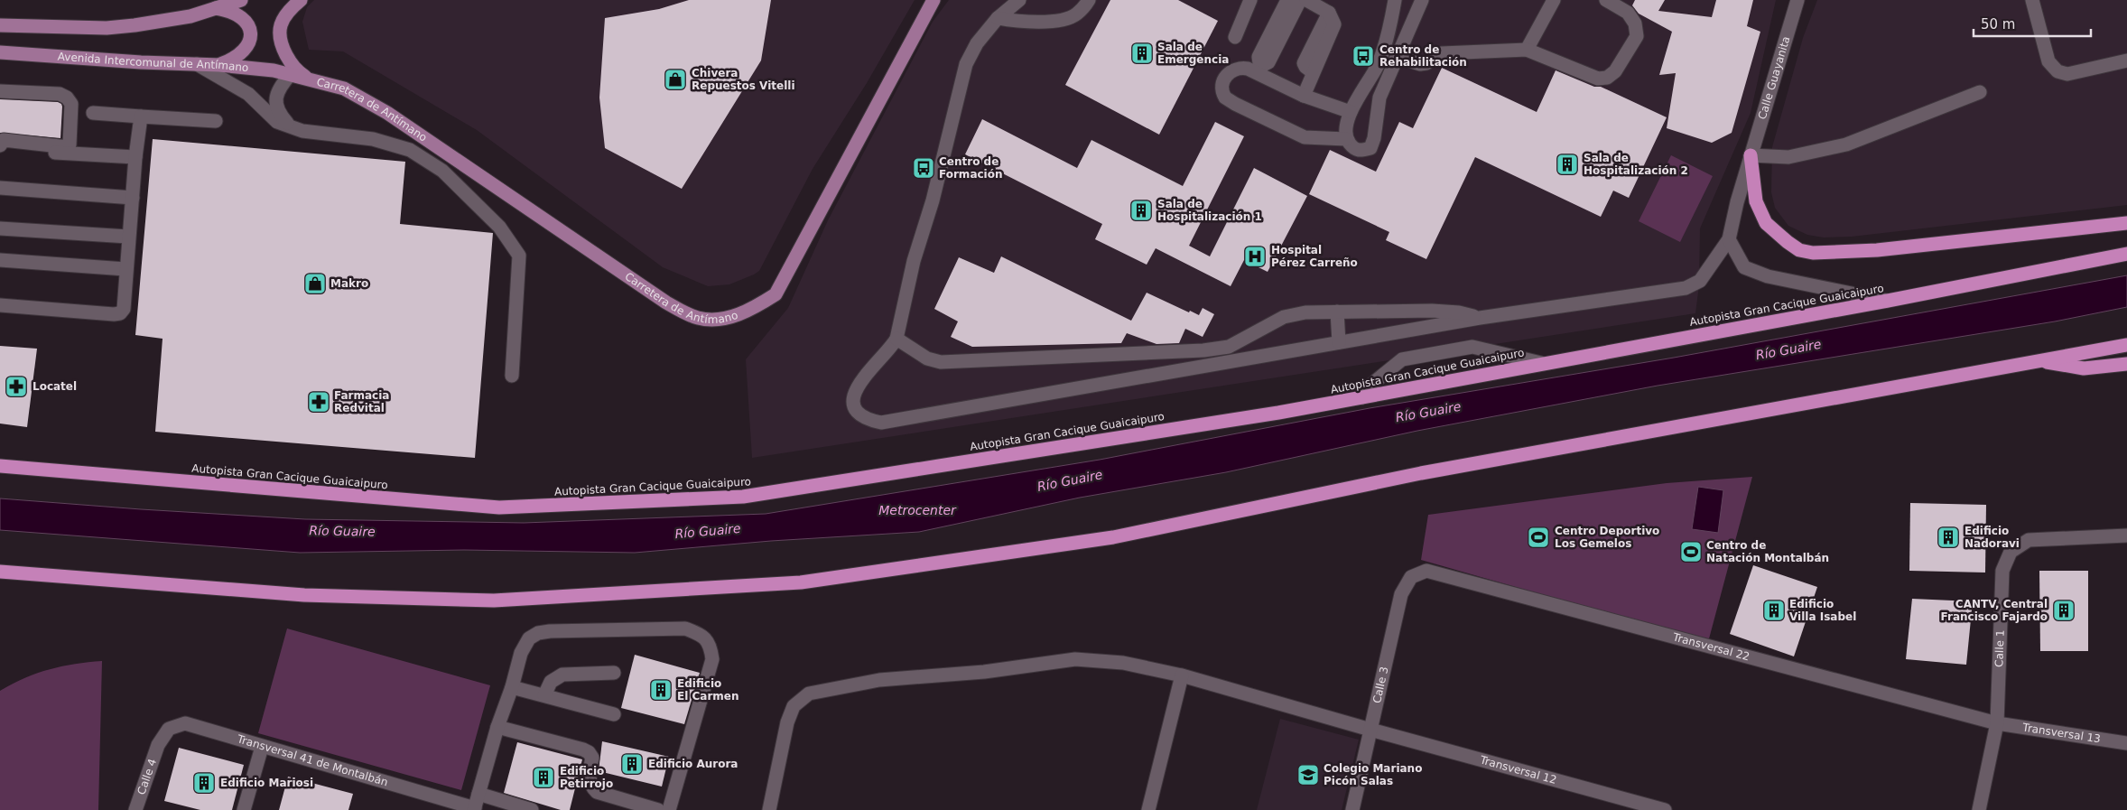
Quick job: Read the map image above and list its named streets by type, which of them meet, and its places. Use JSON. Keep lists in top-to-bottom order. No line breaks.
{"streets":{"highway":["Autopista Gran Cacique Guaicaipuro"],"main road":["Avenida Intercomunal de Antímano","Carretera de Antímano"],"street":["Calle Guayanita","Transversal 22","Calle 1","Calle 3","Transversal 13","Transversal 41 de Montalbán","Transversal 12","Calle 4"]},"crossings":[["Avenida Intercomunal de Antímano","Carretera de Antímano"],["Transversal 22","Calle 1"],["Transversal 22","Calle 3"],["Transversal 22","Transversal 13"],["Calle 1","Transversal 13"],["Calle 3","Transversal 12"],["Transversal 41 de Montalbán","Calle 4"]],"water":["Río Guaire","Metrocenter"],"places":{"building":["Sala de Emergencia","Sala de Hospitalización 2","Sala de Hospitalización 1","Edificio Nadoravi","Edificio Villa Isabel","CANTV, Central Francisco Fajardo","Edificio El Carmen","Edificio Aurora","Edificio Petirrojo","Edificio Mariosi"],"bus stop":["Centro de Rehabilitación","Centro de Formación"],"shop":["Chivera Repuestos Vitelli","Makro"],"hospital":["Hospital Pérez Carreño"],"pharmacy":["Locatel","Farmacia Redvital"],"sports":["Centro Deportivo Los Gemelos","Centro de Natación Montalbán"],"school or university":["Colegio Mariano Picón Salas"]},"scale_bar":"50 m"}
